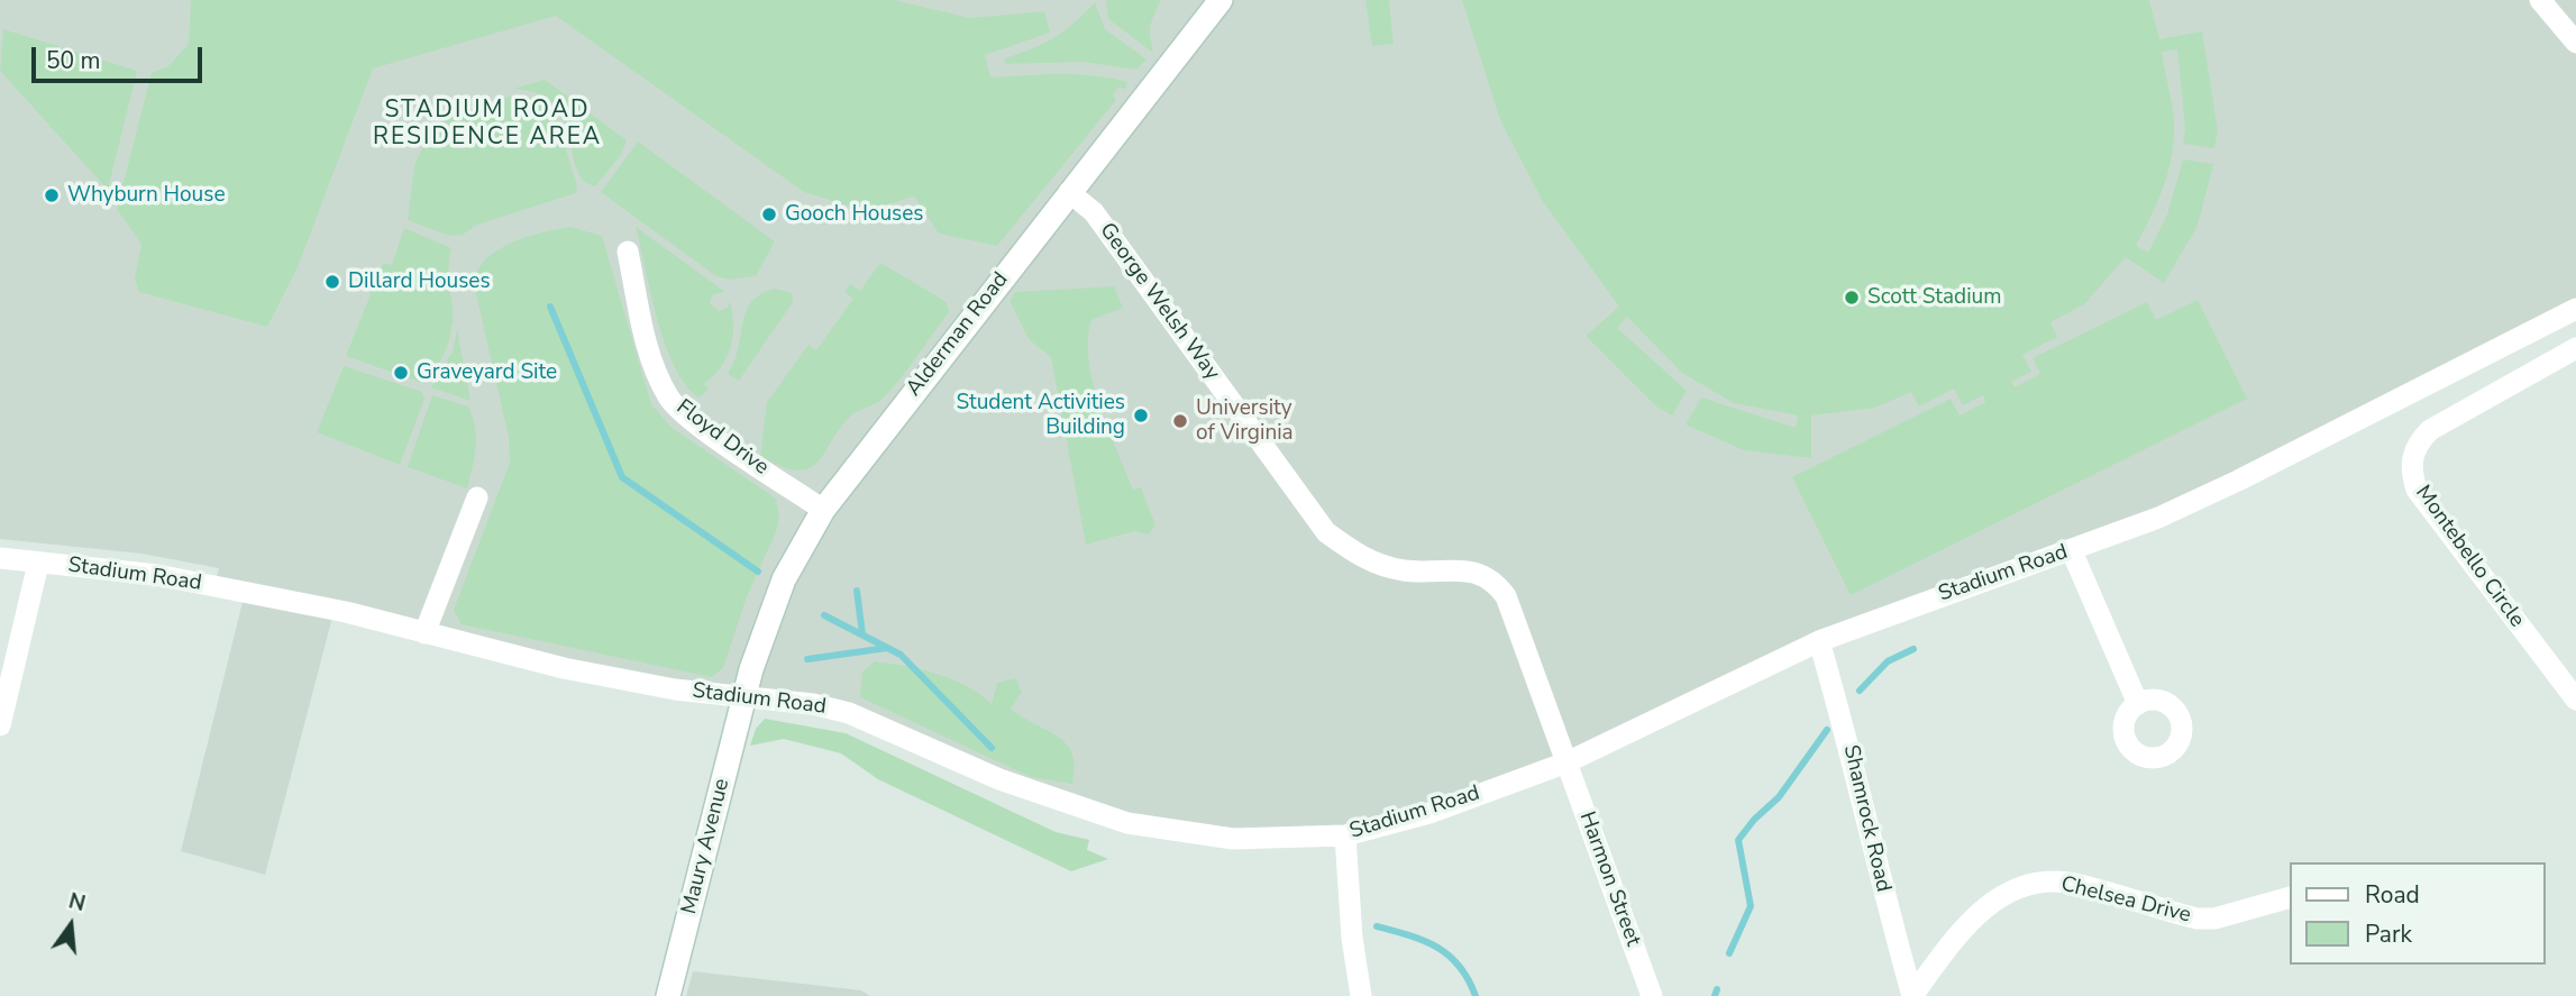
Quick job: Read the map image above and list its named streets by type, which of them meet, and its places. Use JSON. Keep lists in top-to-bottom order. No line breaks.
{"streets":{"main road":["Alderman Road","Maury Avenue"],"street":["George Welsh Way","Floyd Drive","Montebello Circle","Stadium Road","Shamrock Road","Harmon Street","Chelsea Drive"]},"crossings":[["George Welsh Way","Alderman Road"],["George Welsh Way","Stadium Road"],["George Welsh Way","Harmon Street"],["Alderman Road","Floyd Drive"],["Alderman Road","Stadium Road"],["Alderman Road","Maury Avenue"],["Stadium Road","Shamrock Road"],["Stadium Road","Maury Avenue"],["Stadium Road","Harmon Street"],["Shamrock Road","Chelsea Drive"]],"districts":["STADIUM ROAD RESIDENCE AREA"],"places":["Whyburn House","Gooch Houses","Dillard Houses","Scott Stadium","Graveyard Site","Student Activities Building","University of Virginia"],"legend":["Road","Park"],"scale_bar":"50 m","north":"top"}
